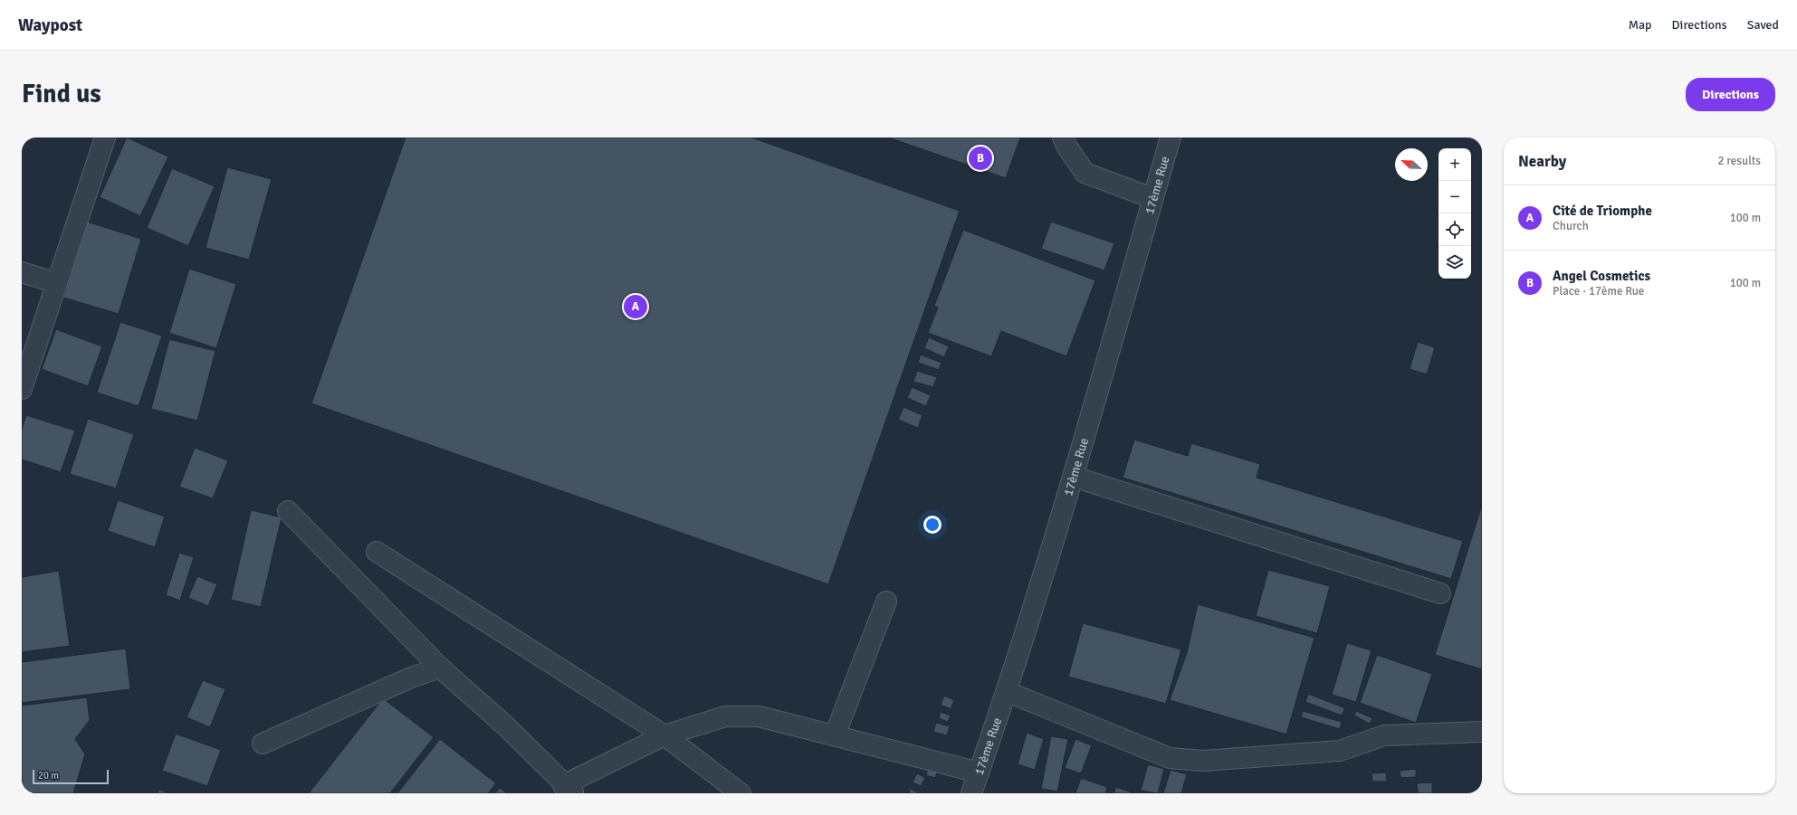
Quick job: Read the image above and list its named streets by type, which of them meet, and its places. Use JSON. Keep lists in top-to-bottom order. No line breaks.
{"streets":{"street":["17ème Rue"]},"scale_bar":"20 m","north":"top left","page":{"header":"Waypost","nav":["Map","Directions","Saved"],"buttons":"Directions","title":"Find us","heading":["Nearby","2 results"],"pins":["B","A"],"map_buttons":["+","−"],"list":[{"mark":"A","name":"Cité de Triomphe","note":"Church","value":"100 m"},{"mark":"B","name":"Angel Cosmetics","note":"Place · 17ème Rue","value":"100 m"}],"scale":"20 m"}}
